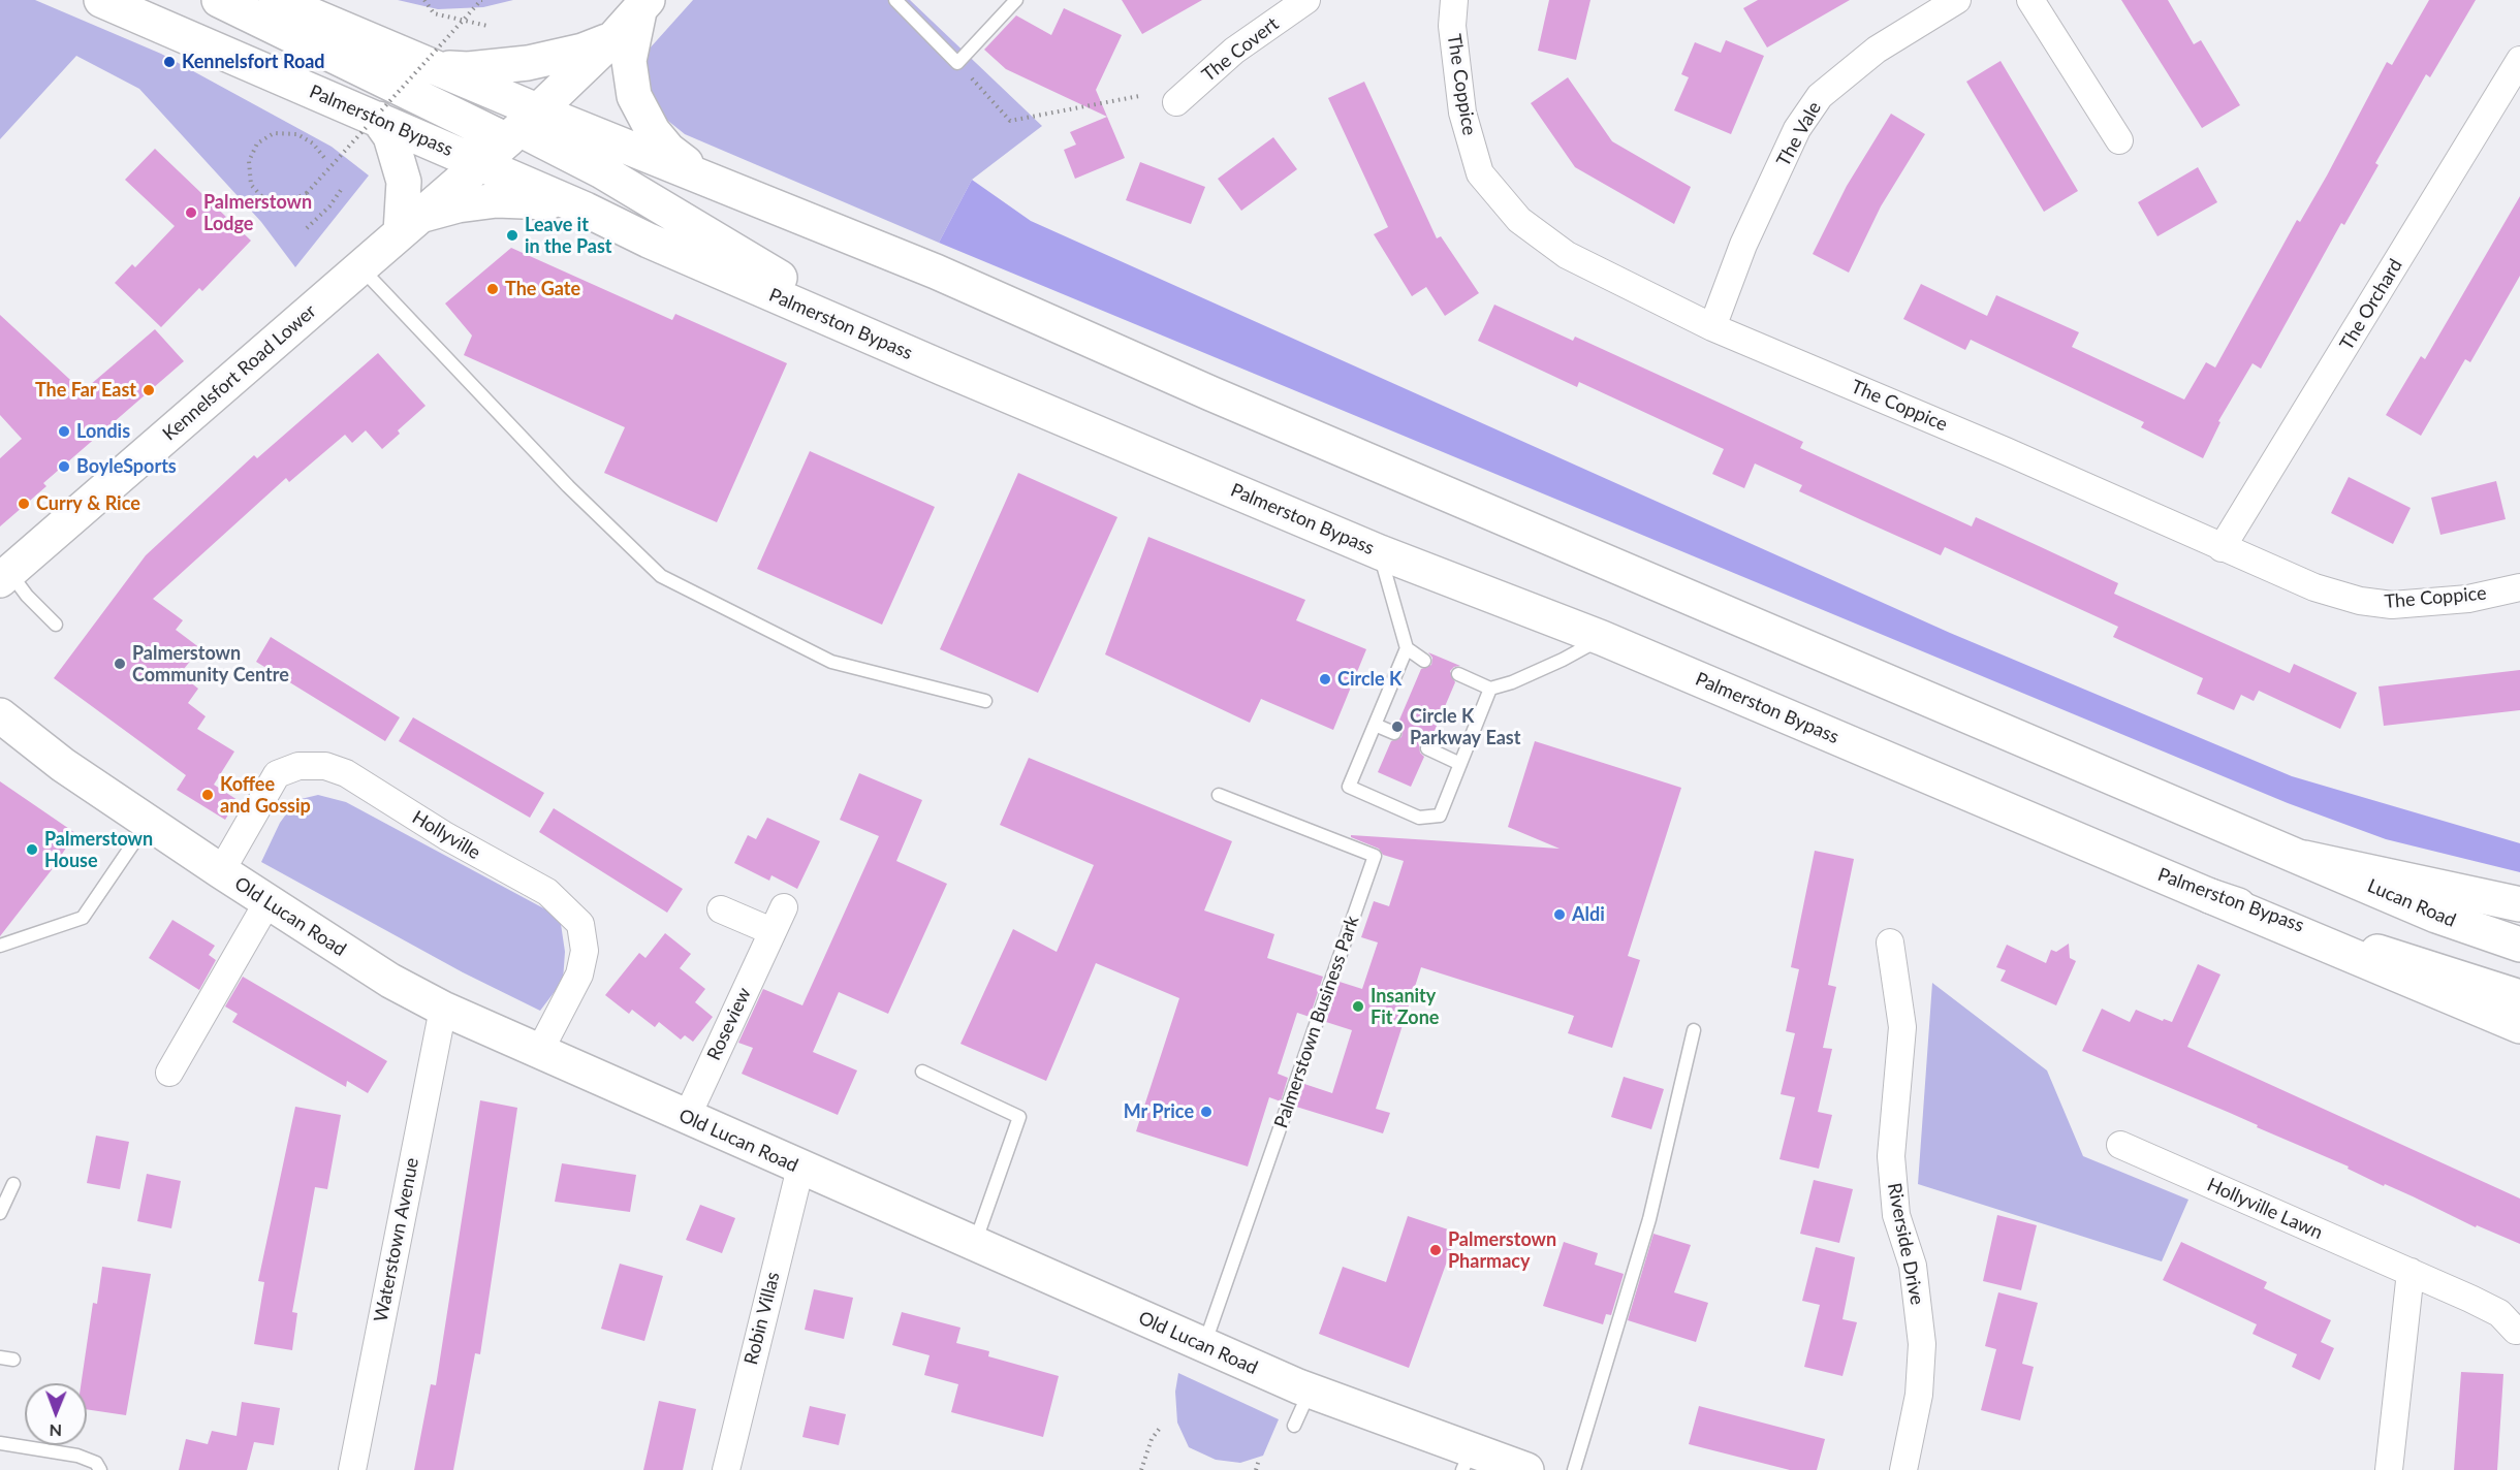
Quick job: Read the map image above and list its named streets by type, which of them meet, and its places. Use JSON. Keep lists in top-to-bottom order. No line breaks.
{"streets":{"main road":["Palmerston Bypass","Kennelsfort Road Lower","Lucan Road","Old Lucan Road"],"street":["The Covert","The Coppice","The Vale","The Orchard","Hollyville","Roseview","Hollyville Lawn","Waterstown Avenue","Riverside Drive","Robin Villas"],"lane":["Palmerstown Business Park"]},"crossings":[["The Coppice","The Vale"],["The Coppice","The Orchard"],["Palmerston Bypass","Kennelsfort Road Lower"],["Hollyville","Old Lucan Road"],["Old Lucan Road","Palmerstown Business Park"],["Old Lucan Road","Roseview"],["Old Lucan Road","Waterstown Avenue"],["Old Lucan Road","Robin Villas"]],"places":["Kennelsfort Road","Palmerstown Lodge","Leave it in the Past","The Gate","The Far East","Londis","BoyleSports","Curry & Rice","Palmerstown Community Centre","Circle K","Circle K Parkway East","Koffee and Gossip","Palmerstown House","Aldi","Insanity Fit Zone","Mr Price","Palmerstown Pharmacy"],"north":"bottom"}
